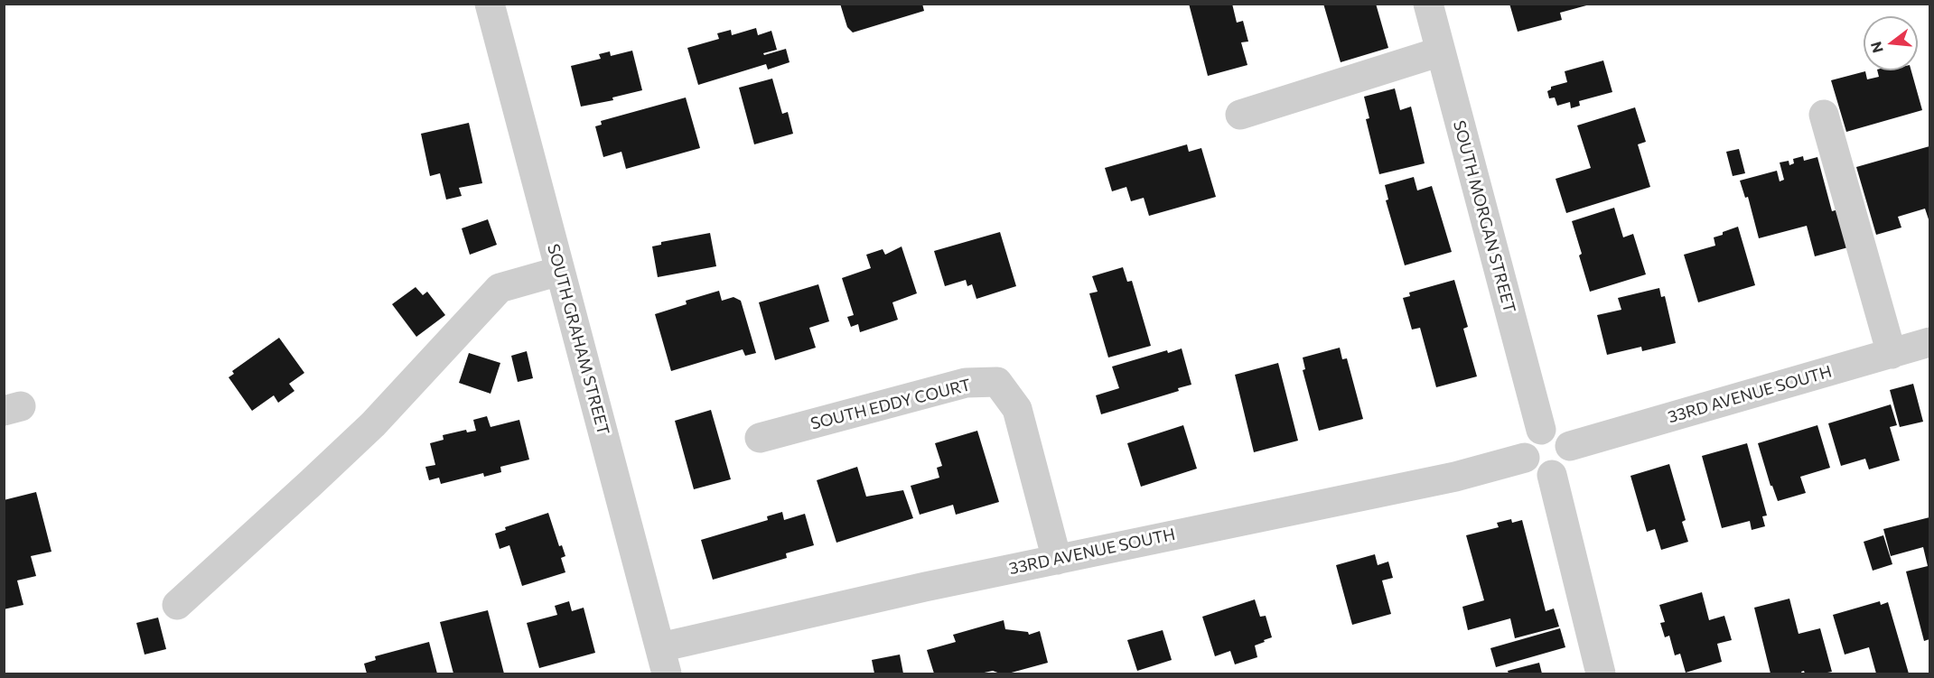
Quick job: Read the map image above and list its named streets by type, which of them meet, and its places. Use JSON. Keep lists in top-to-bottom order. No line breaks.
{"streets":{"street":["SOUTH MORGAN STREET","SOUTH GRAHAM STREET","33RD AVENUE SOUTH","SOUTH EDDY COURT"]},"crossings":[["SOUTH MORGAN STREET","33RD AVENUE SOUTH"],["SOUTH GRAHAM STREET","33RD AVENUE SOUTH"],["33RD AVENUE SOUTH","SOUTH EDDY COURT"]],"north":"left"}
